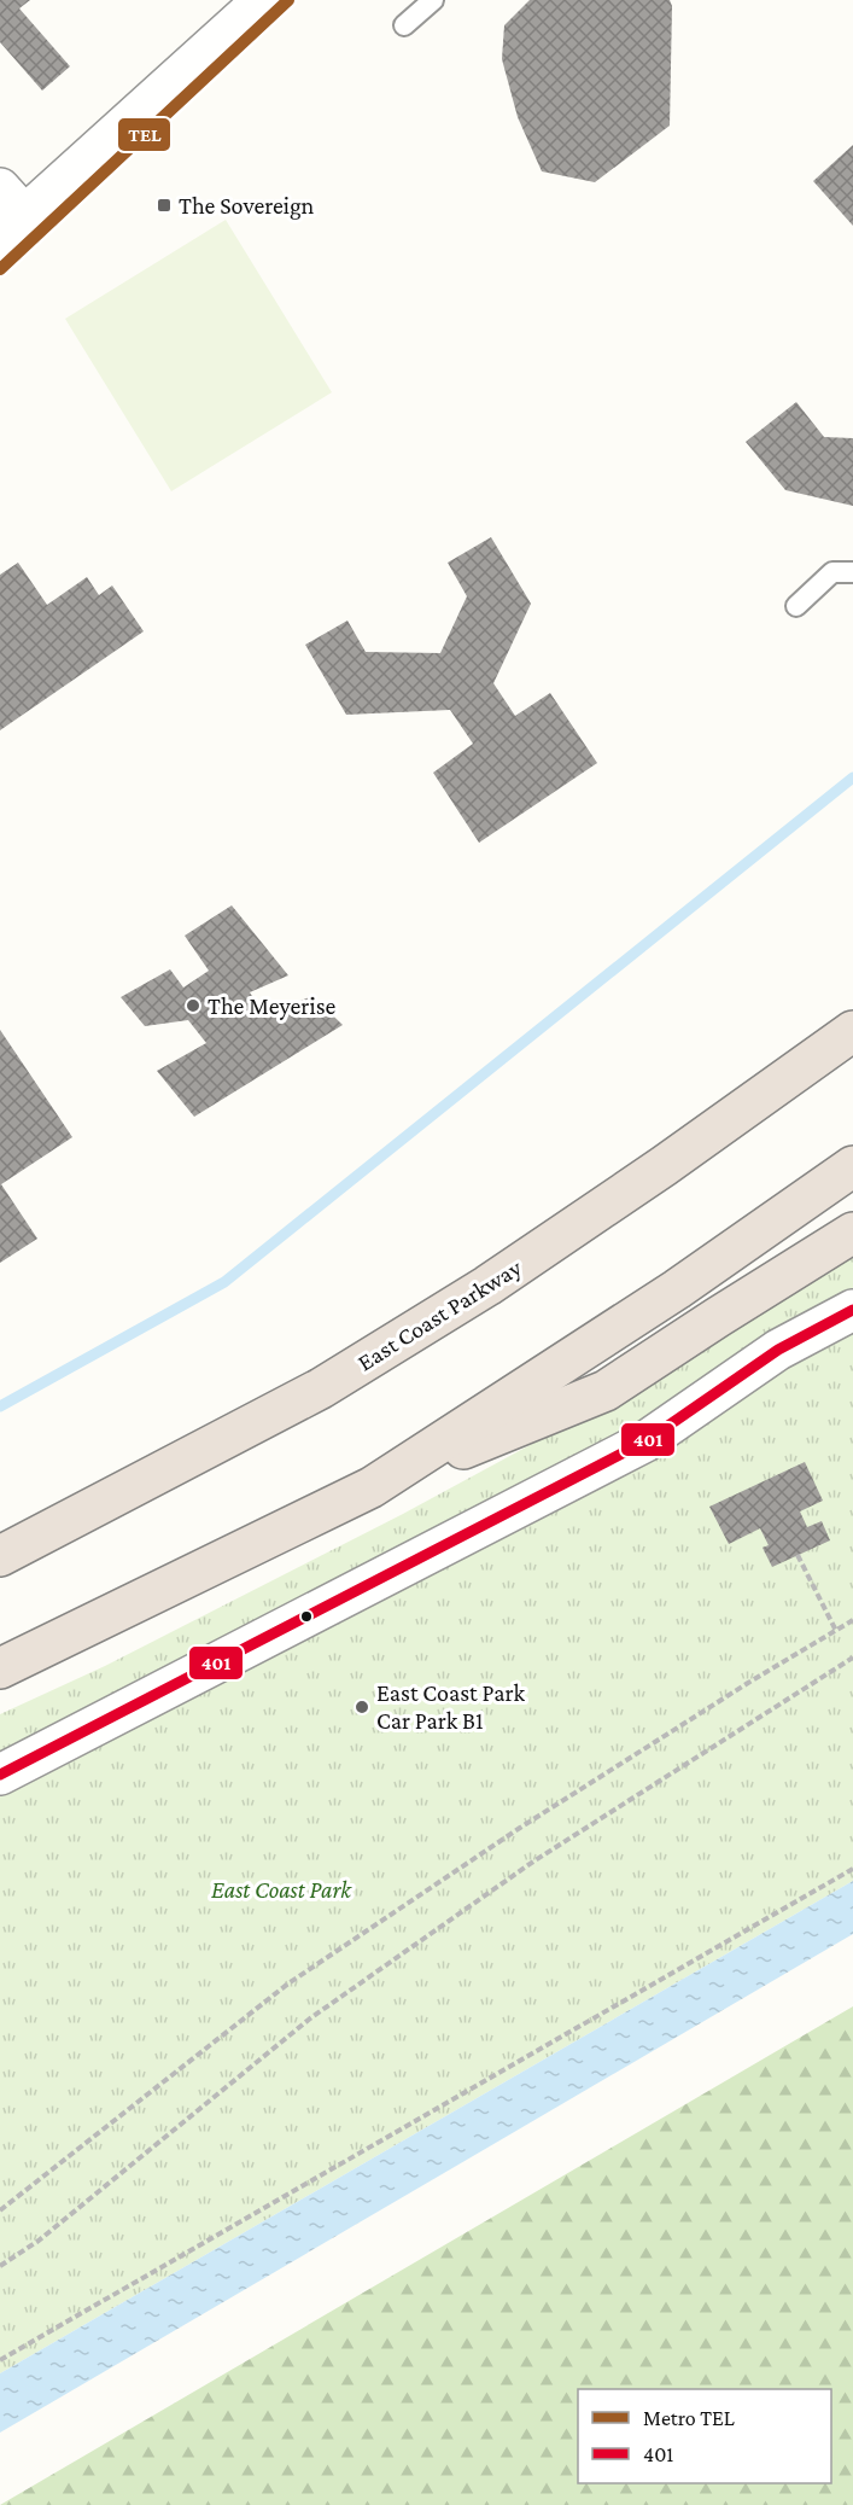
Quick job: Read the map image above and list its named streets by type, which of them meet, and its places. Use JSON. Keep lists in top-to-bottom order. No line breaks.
{"streets":{"highway":["East Coast Parkway"]},"parks":["East Coast Park"],"places":{"transit":["The Sovereign"],"other":["The Meyerise","East Coast Park Car Park B1"]},"lines":["metro line TEL","transit line 401"],"legend":["Metro TEL","401"]}
